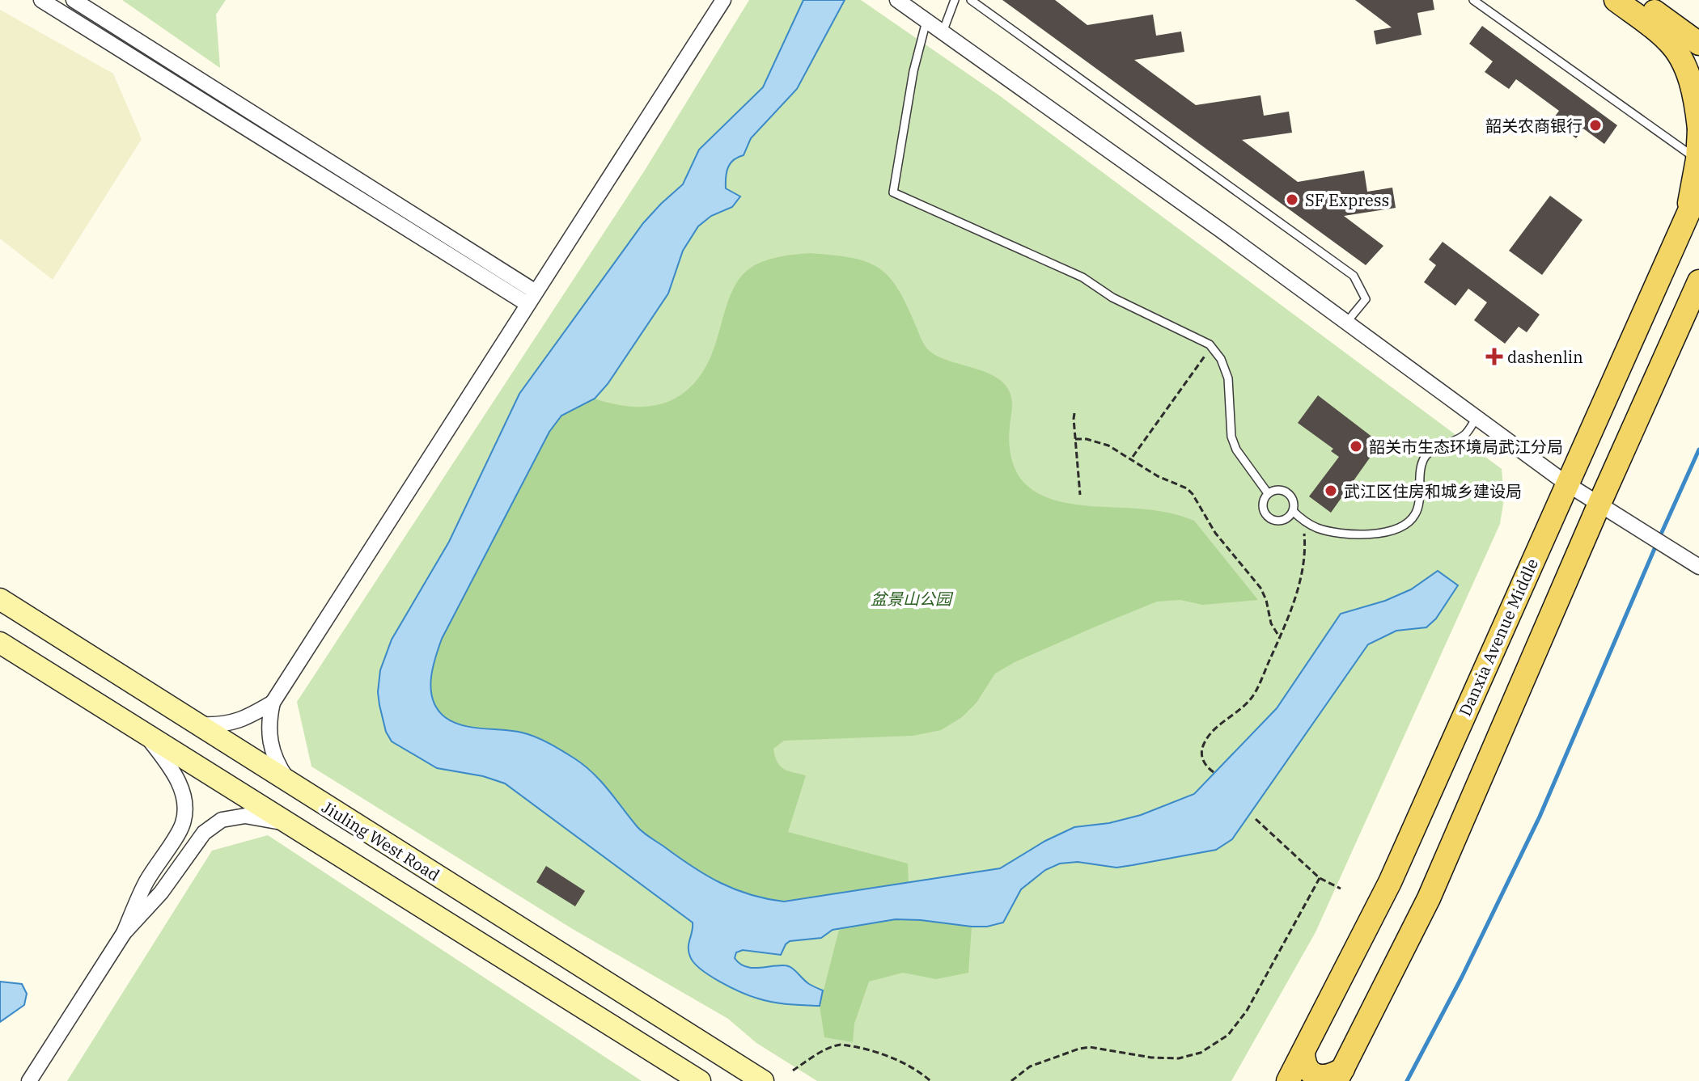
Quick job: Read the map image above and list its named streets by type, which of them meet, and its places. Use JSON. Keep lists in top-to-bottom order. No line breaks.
{"streets":{"main road":["Danxia Avenue Middle","Jiuling West Road"]},"parks":["盆景山公园"],"places":{"other":["韶关农商银行","SF Express","韶关市生态环境局武江分局","武江区住房和城乡建设局"],"health":["dashenlin"]}}
